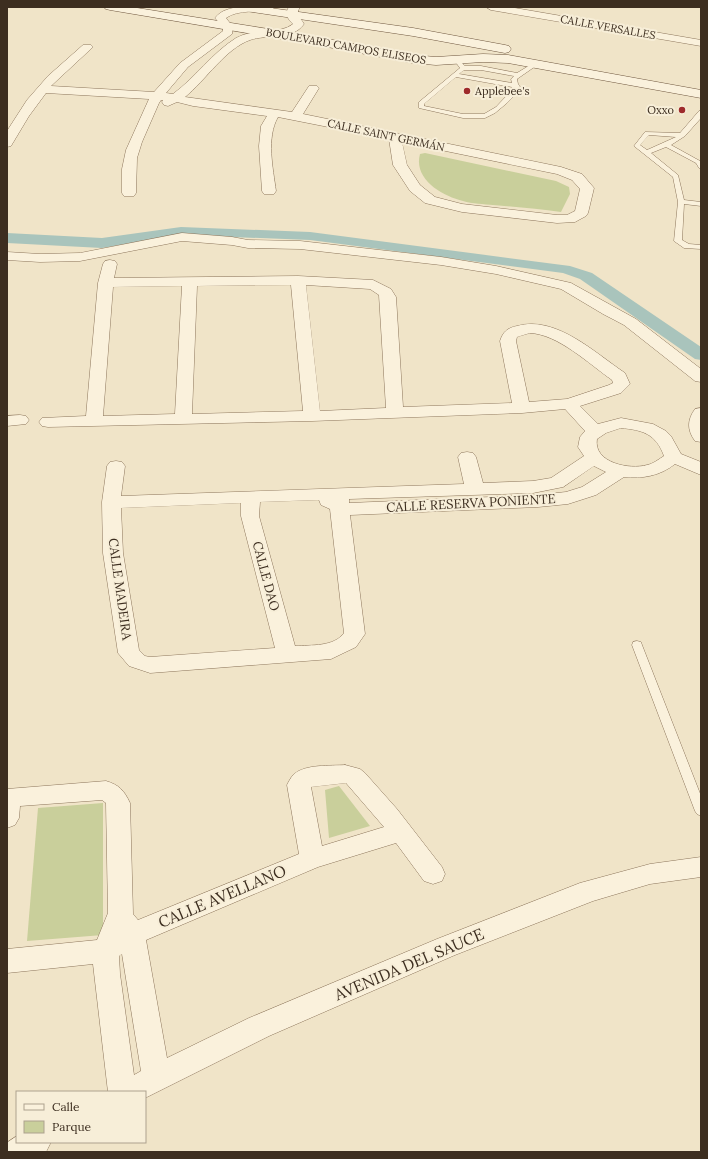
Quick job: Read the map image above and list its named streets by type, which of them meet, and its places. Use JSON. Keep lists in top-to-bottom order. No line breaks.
{"streets":{"main road":["BOULEVARD CAMPOS ELISEOS"],"street":["CALLE VERSALLES","CALLE SAINT GERMÁN","CALLE RESERVA PONIENTE","CALLE DAO","CALLE MADEIRA","CALLE AVELLANO","AVENIDA DEL SAUCE"]},"crossings":[["CALLE RESERVA PONIENTE","CALLE DAO"],["CALLE RESERVA PONIENTE","CALLE MADEIRA"],["CALLE DAO","CALLE MADEIRA"]],"places":["Applebee's","Oxxo"],"legend":["Calle","Parque"]}
